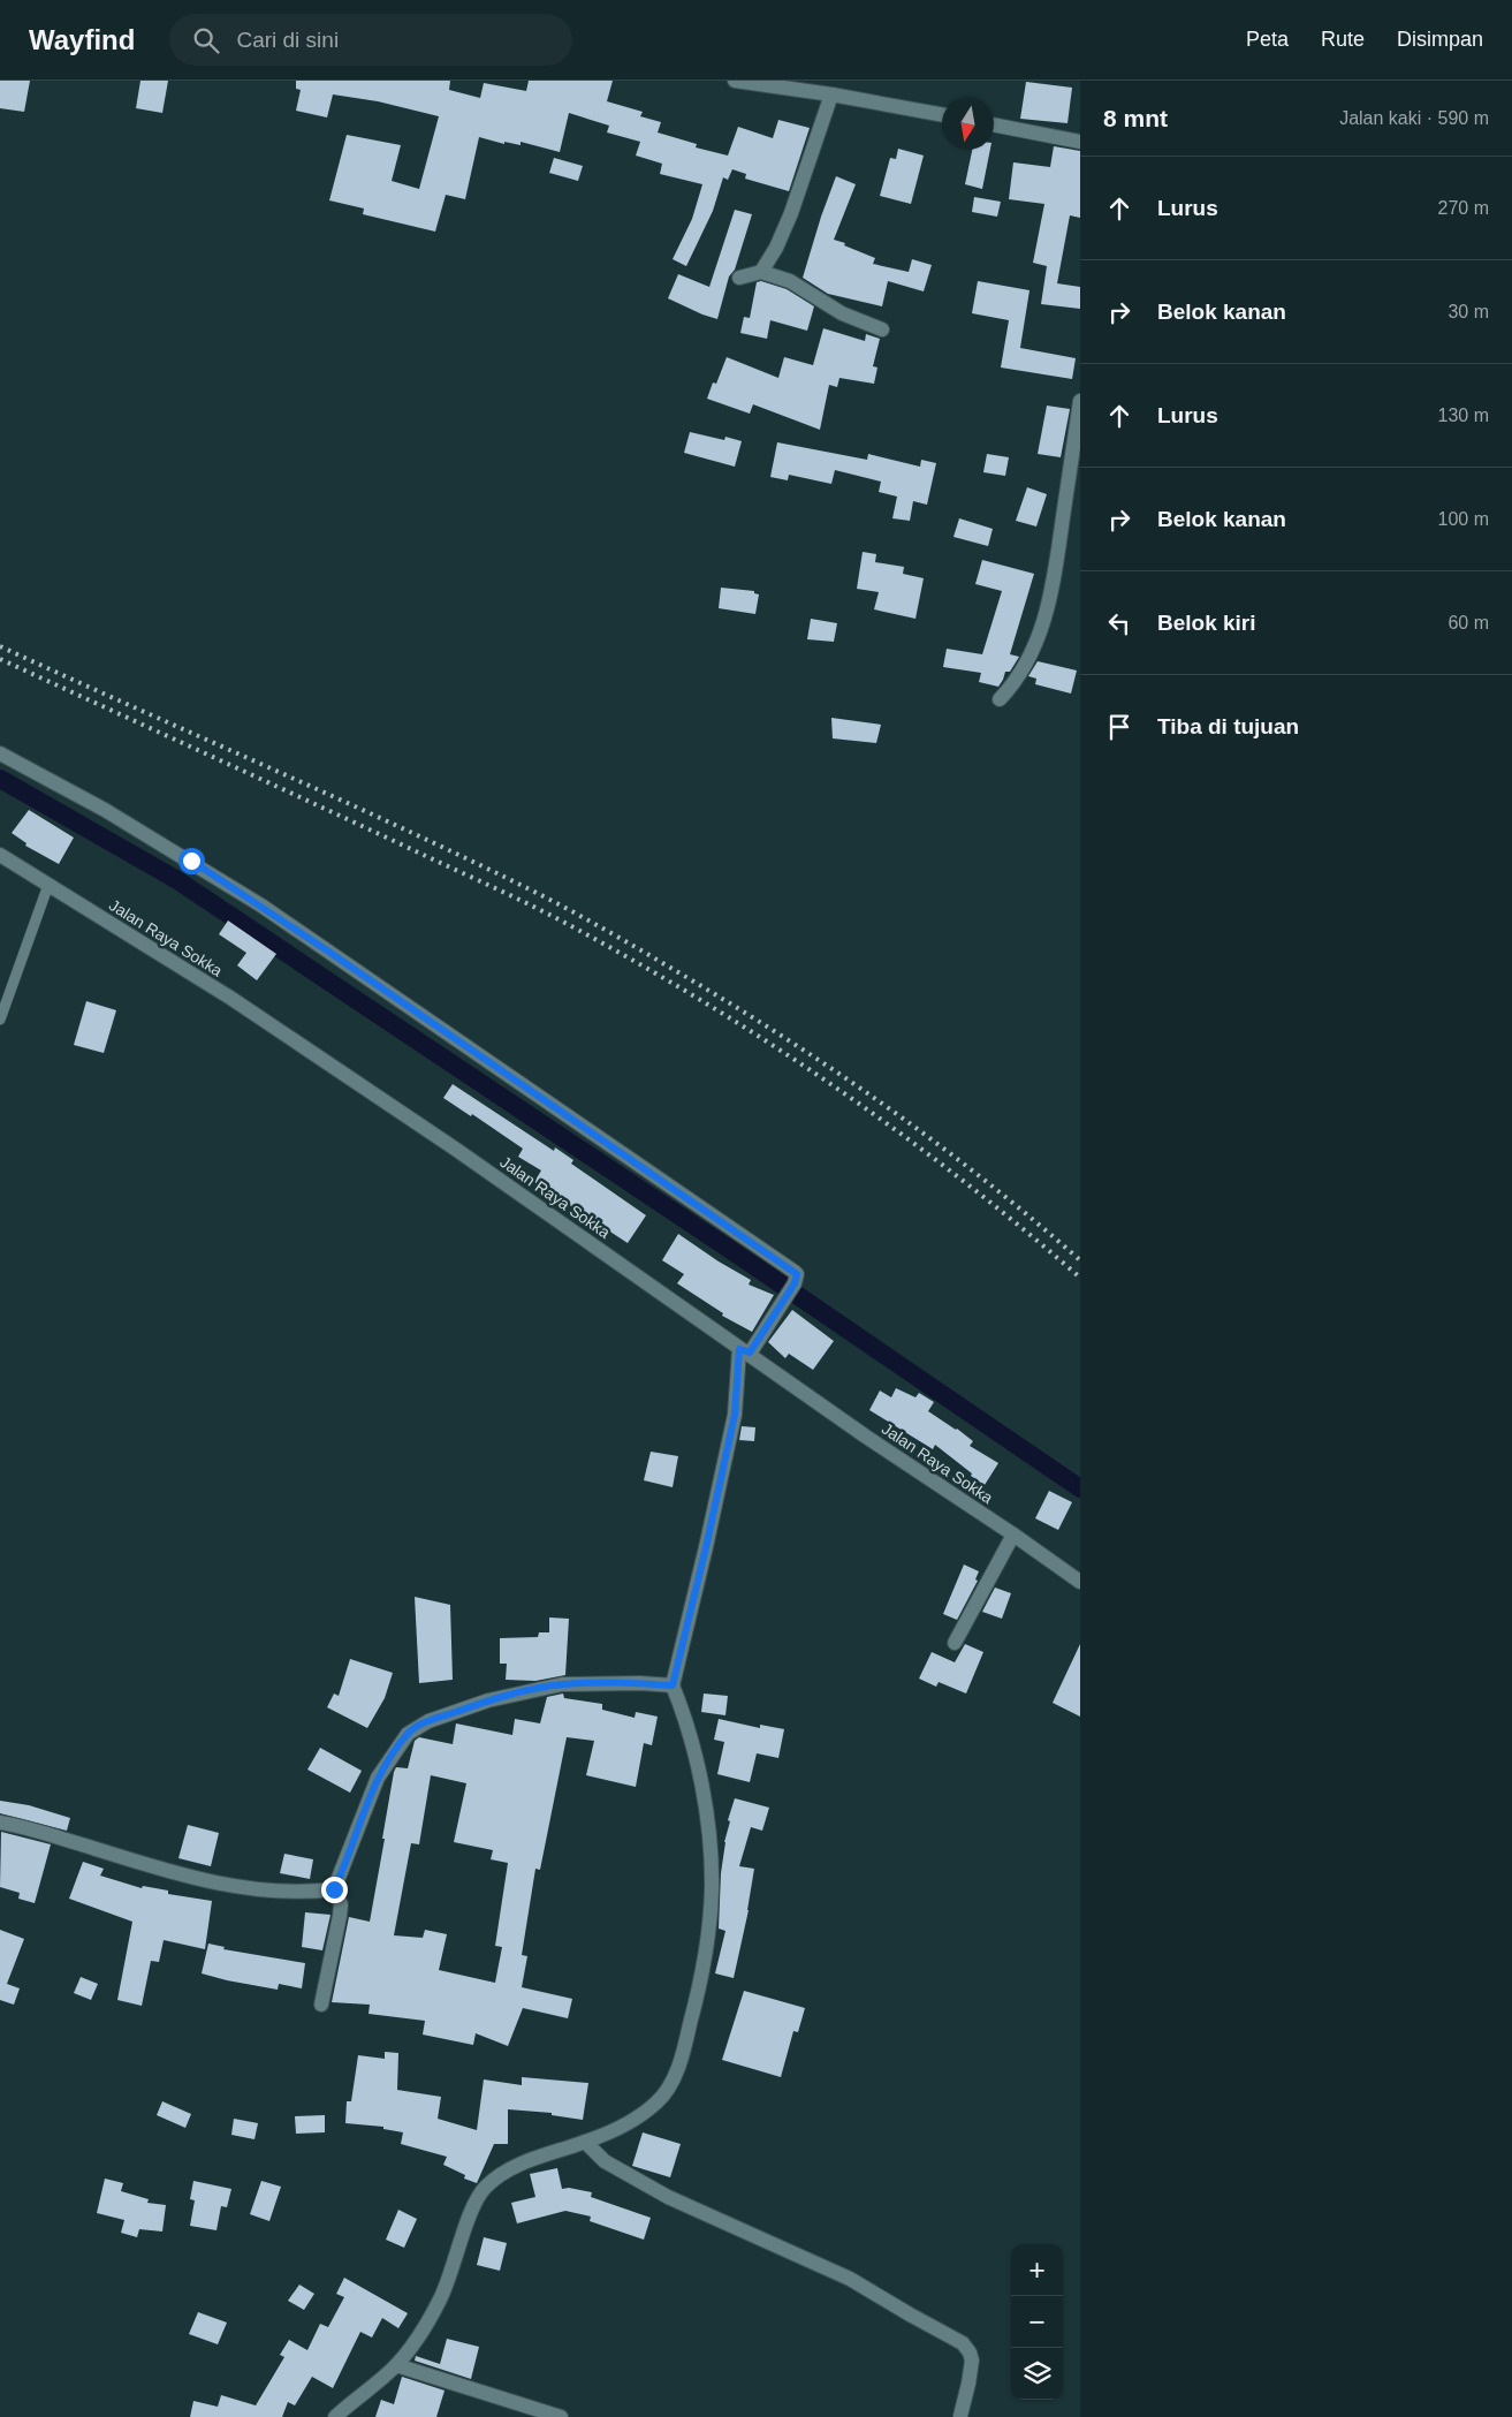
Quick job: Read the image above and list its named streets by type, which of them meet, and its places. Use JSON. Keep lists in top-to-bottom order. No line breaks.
{"streets":{"street":["Jalan Raya Sokka"]},"north":"bottom","page":{"header":"Wayfind","search":"Cari di sini","nav":["Peta","Rute","Disimpan"],"heading":["8 mnt","Jalan kaki · 590 m"],"list":[["Lurus","270 m"],["Belok kanan","30 m"],["Lurus","130 m"],["Belok kanan","100 m"],["Belok kiri","60 m"],"Tiba di tujuan"],"map_buttons":["+","−"]}}
